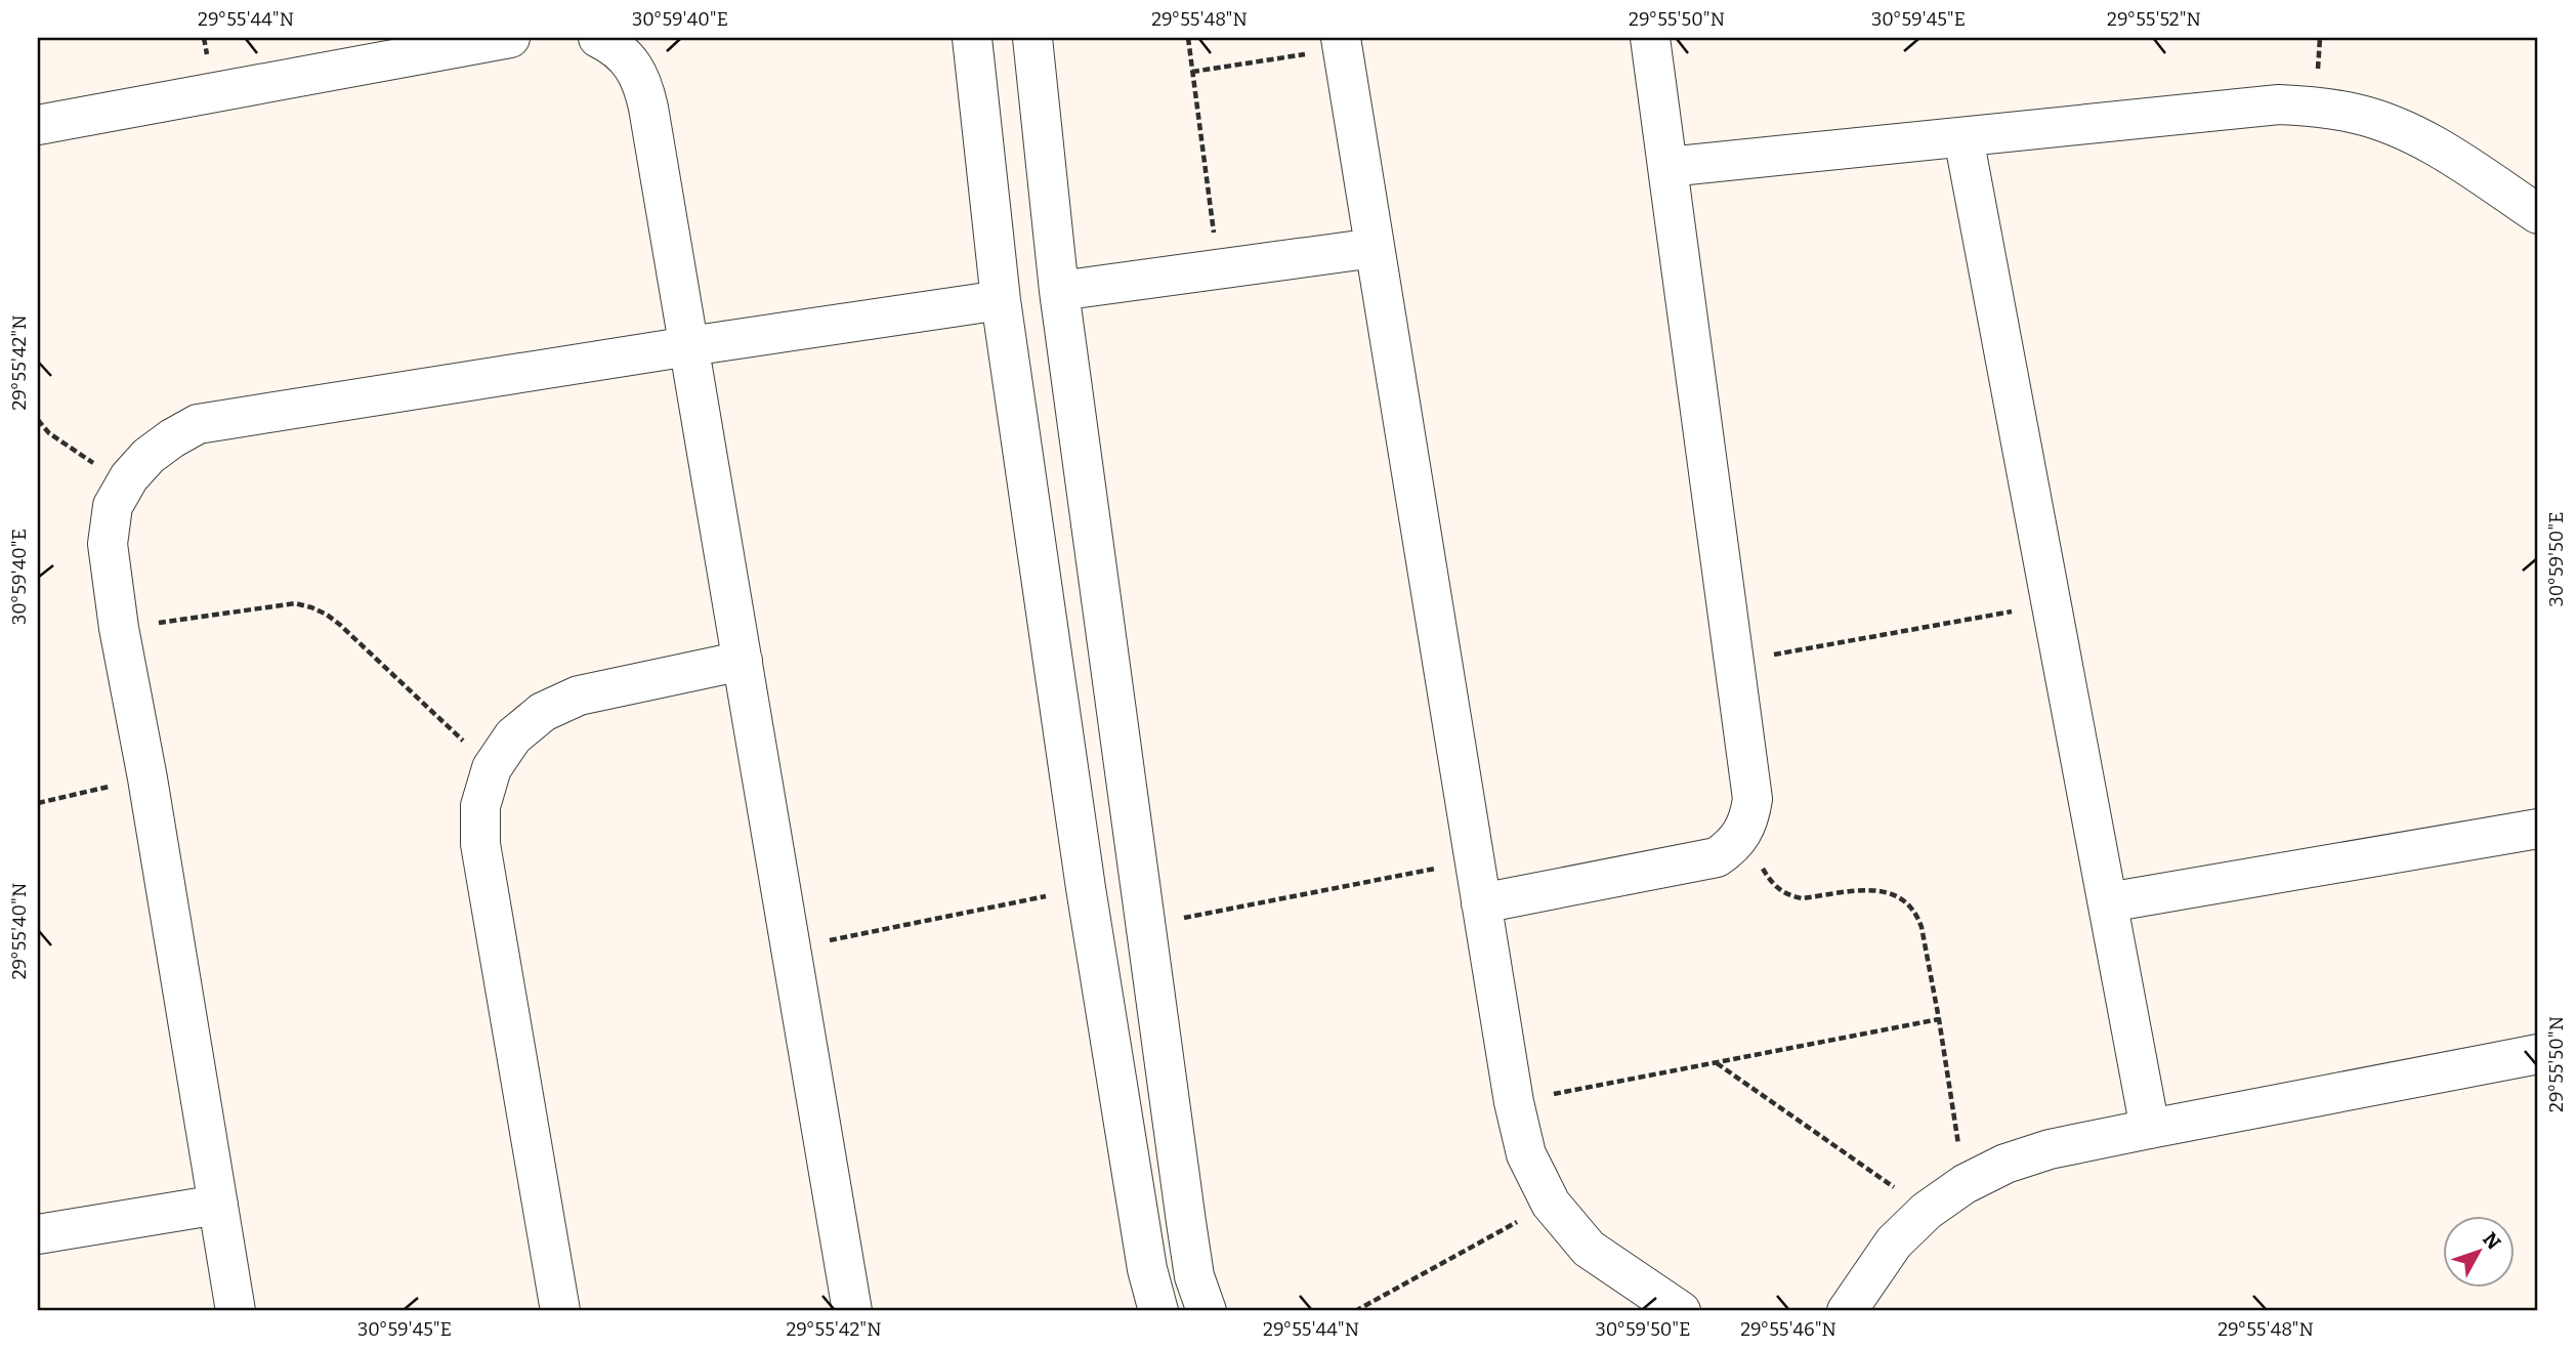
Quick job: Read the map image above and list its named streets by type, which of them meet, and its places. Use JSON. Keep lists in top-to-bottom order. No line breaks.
{"north":"top right","coordinates":["29°55'44\"N","30°59'40\"E","29°55'48\"N","29°55'50\"N","30°59'45\"E","29°55'52\"N","29°55'42\"N","30°59'50\"E","29°55'40\"N","29°55'46\"N"]}
